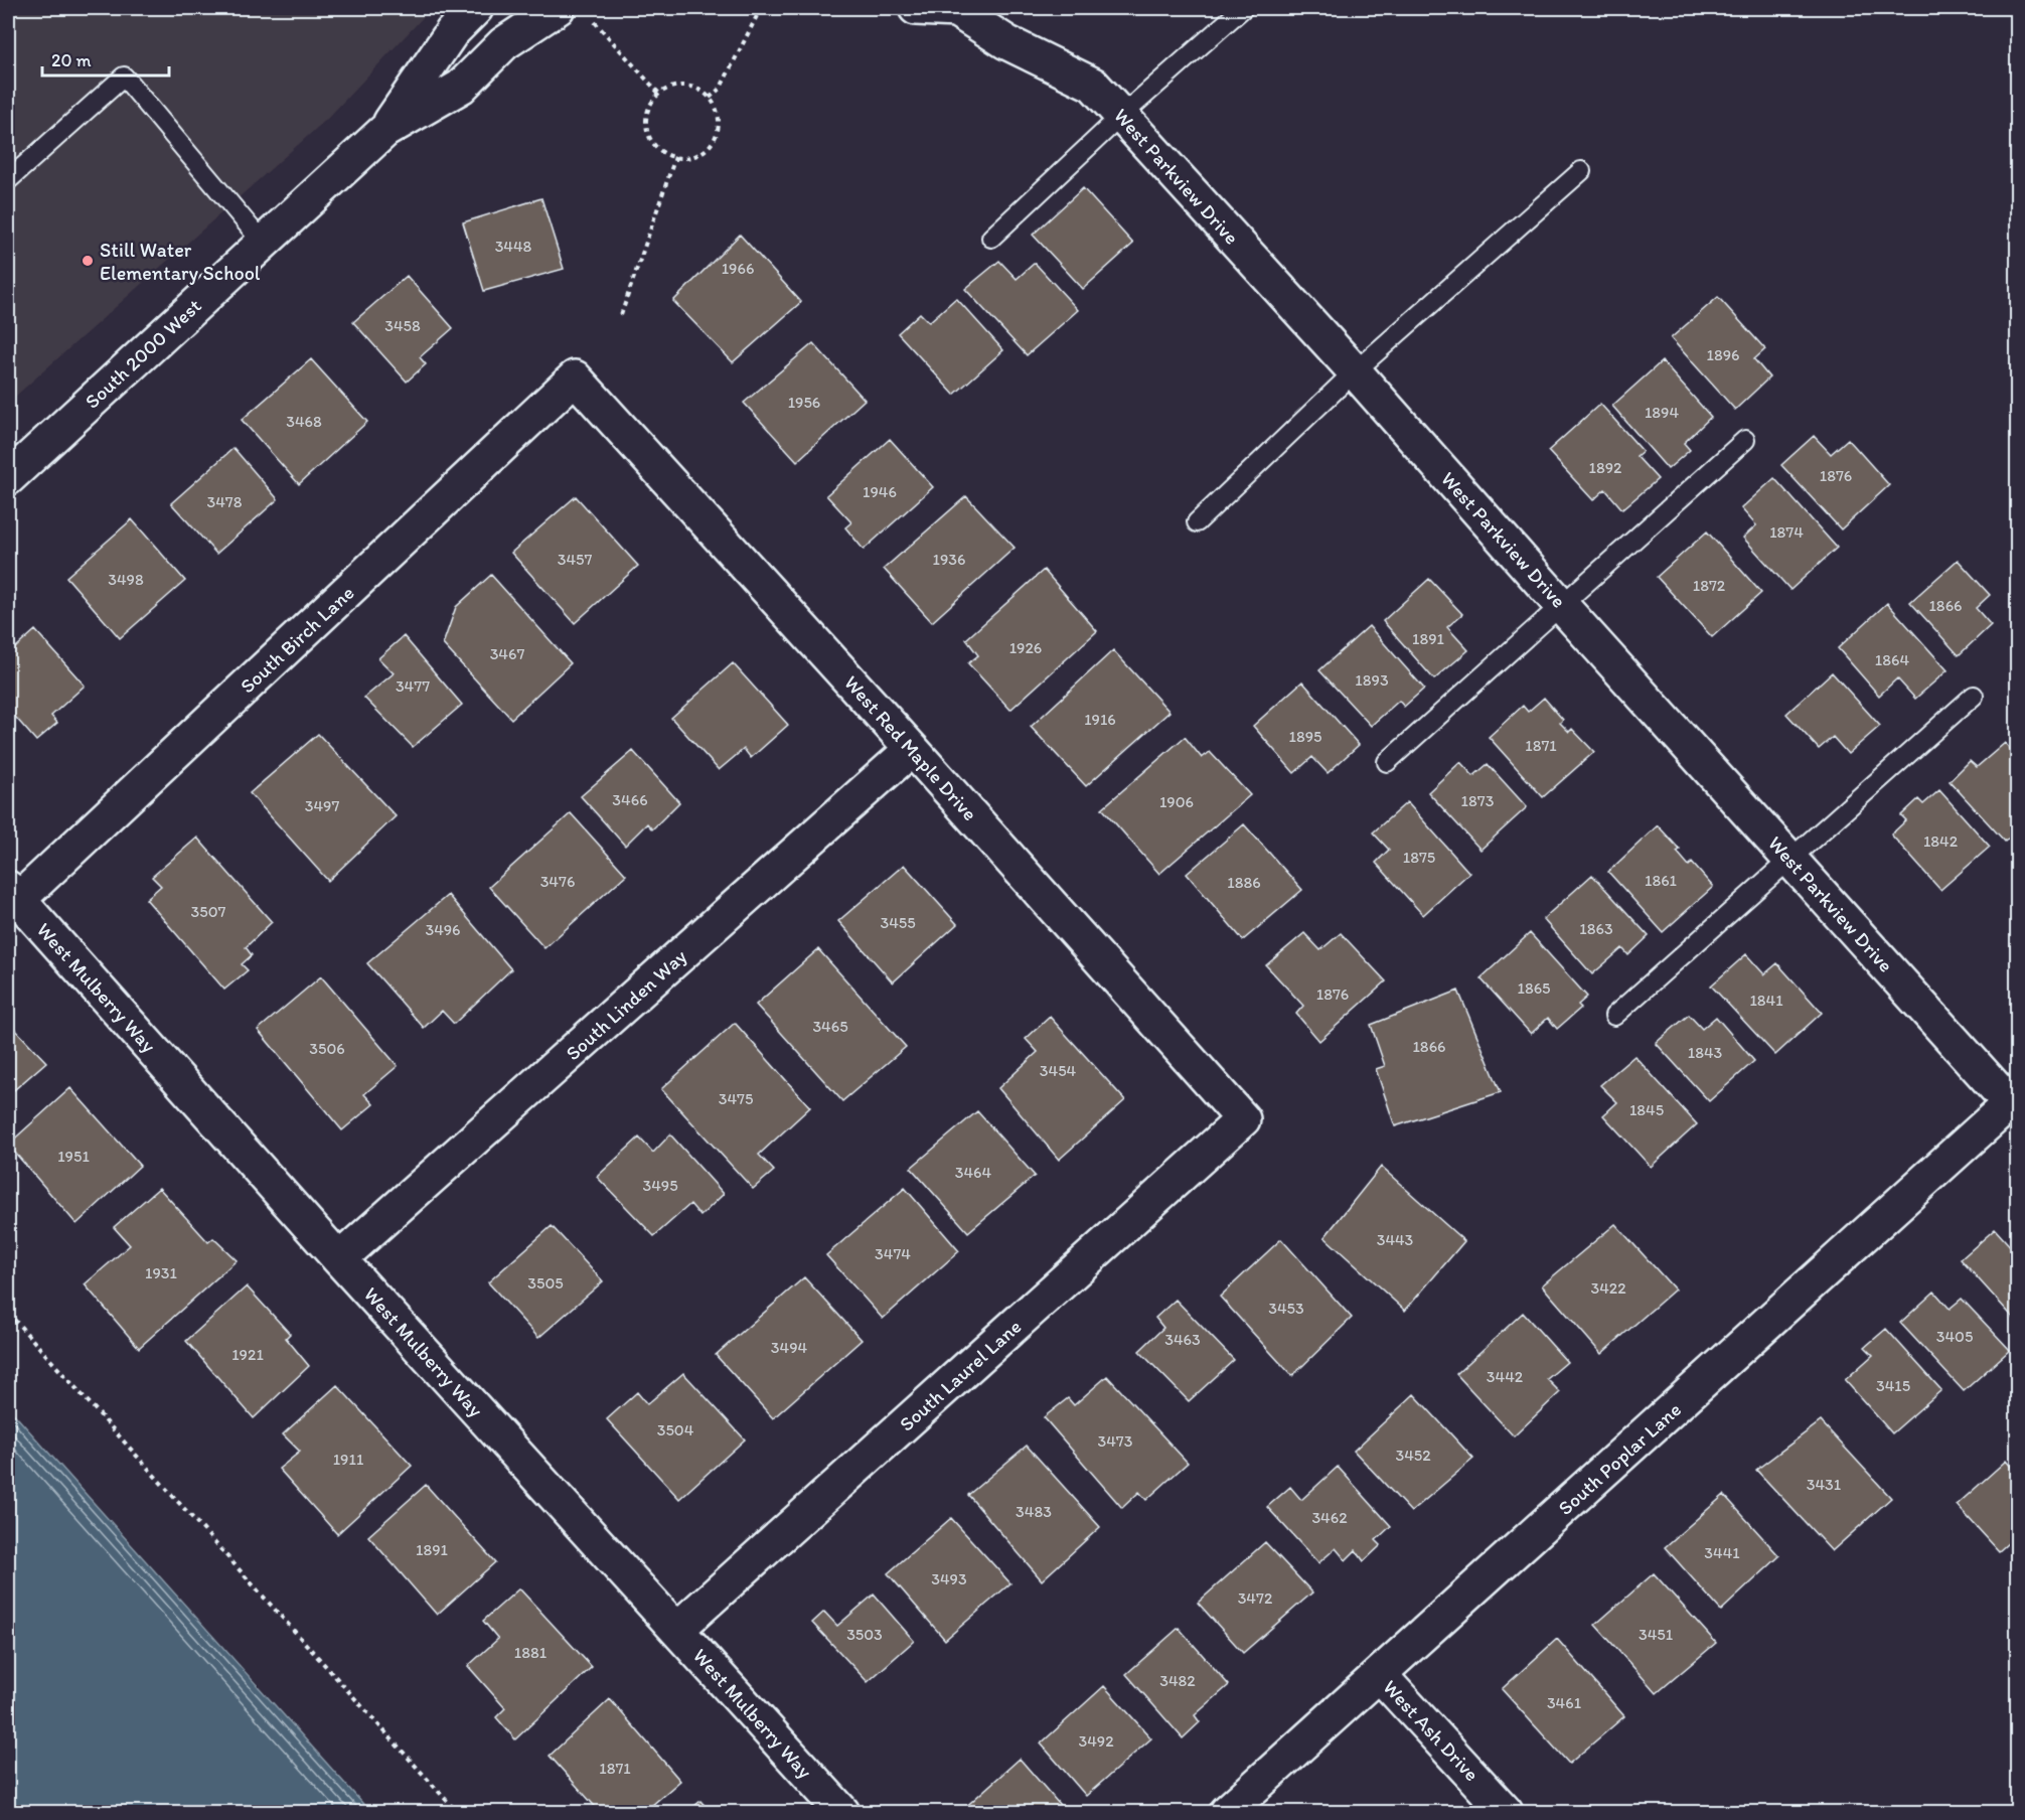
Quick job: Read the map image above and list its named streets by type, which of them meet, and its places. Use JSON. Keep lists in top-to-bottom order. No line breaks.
{"streets":{"street":["West Parkview Drive","South 2000 West","South Birch Lane","West Red Maple Drive","West Mulberry Way","South Linden Way","South Laurel Lane","South Poplar Lane","West Ash Drive"]},"crossings":[["West Parkview Drive","South Poplar Lane"],["South Birch Lane","West Red Maple Drive"],["South Birch Lane","West Mulberry Way"],["West Red Maple Drive","South Linden Way"],["West Red Maple Drive","South Laurel Lane"],["West Mulberry Way","South Linden Way"],["West Mulberry Way","South Laurel Lane"],["South Poplar Lane","West Ash Drive"]],"places":["Still Water Elementary School"],"house_numbers":["3448","1966","3458","1896","1956","1894","3468","1892","1876","1946","3478","1874","3457","1936","3498","1872","1866","1891","1926","3467","1864","1893","3477","1916","1895","1871","3466","1873","1906","3497","1842","1875","1861","3476","1886","3507","3455","1863","3496","1865","1876","1841","3465","1866","3506","1843","3454","3475","1845","1951","3464","3495","3443","3474","1931","3505","3422","3453","3405","3463","3494","1921","3442","3415","3504","3473","3452","1911","3431","3483","3462","1891","3441","3493","3472","3503","3451","1881","3482","3461","3492","1871"],"scale_bar":"20 m"}
